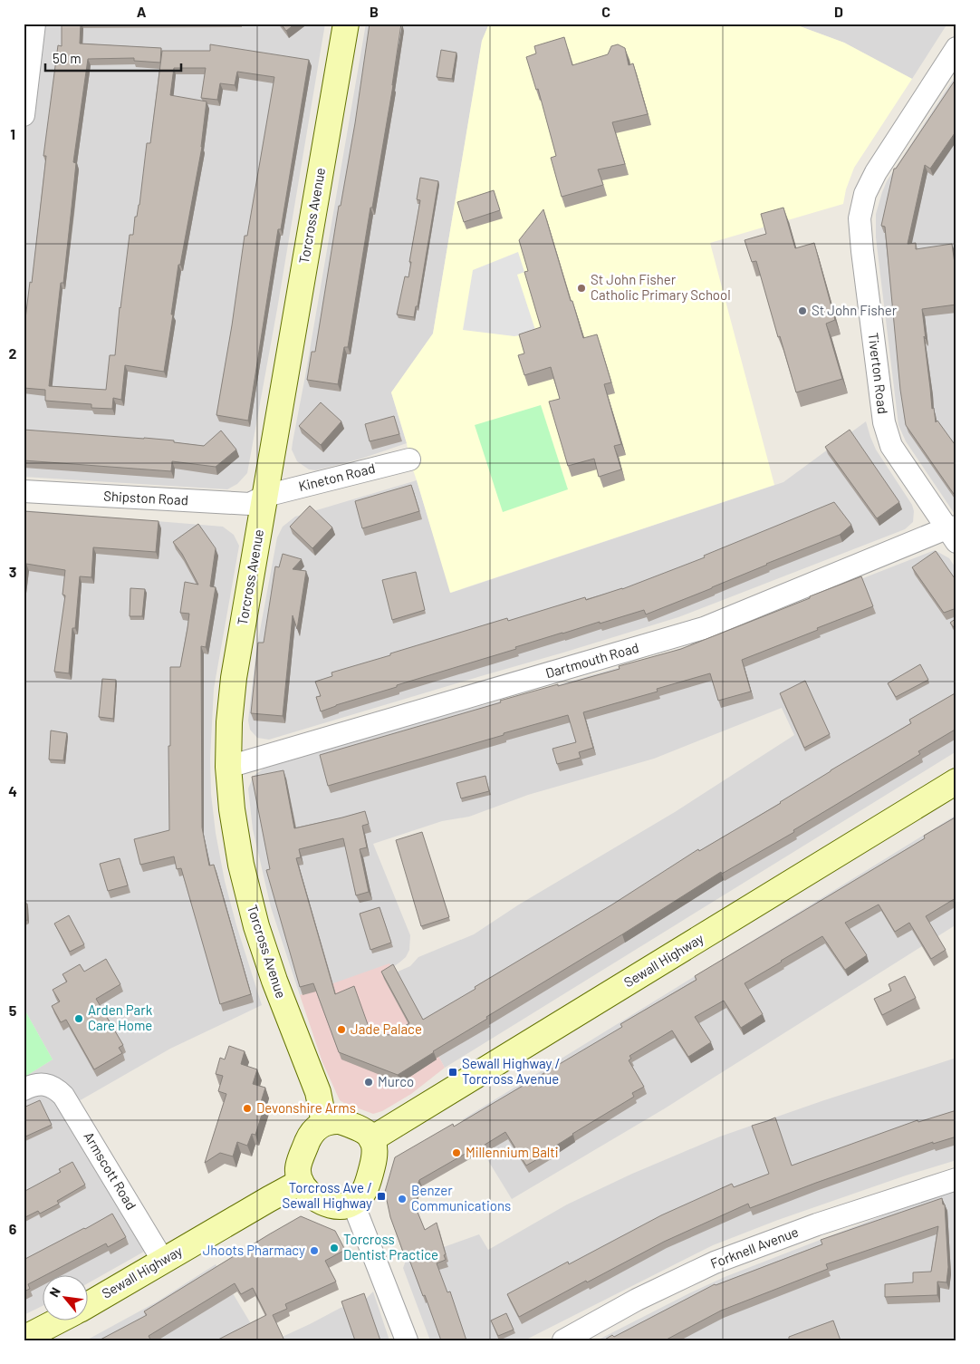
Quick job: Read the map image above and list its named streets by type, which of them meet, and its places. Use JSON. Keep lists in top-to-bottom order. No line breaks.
{"streets":{"street":["Torcross Avenue","Tiverton Road","Kineton Road","Shipston Road","Dartmouth Road","Sewall Highway","Armscott Road","Forknell Avenue"]},"crossings":[["Torcross Avenue","Kineton Road"],["Torcross Avenue","Shipston Road"],["Torcross Avenue","Dartmouth Road"],["Torcross Avenue","Sewall Highway"],["Tiverton Road","Dartmouth Road"],["Kineton Road","Shipston Road"],["Sewall Highway","Armscott Road"]],"places":{"other":["St John Fisher Catholic Primary School","St John Fisher","Arden Park Care Home","Jade Palace","Murco","Devonshire Arms","Millennium Balti","Benzer Communications","Torcross Dentist Practice","Jhoots Pharmacy"],"transit":["Sewall Highway / Torcross Avenue","Torcross Ave / Sewall Highway"]},"scale_bar":"50 m","north":"top left","grid":{"columns":["A","B","C","D"],"rows":["1","2","3","4","5","6"]}}
